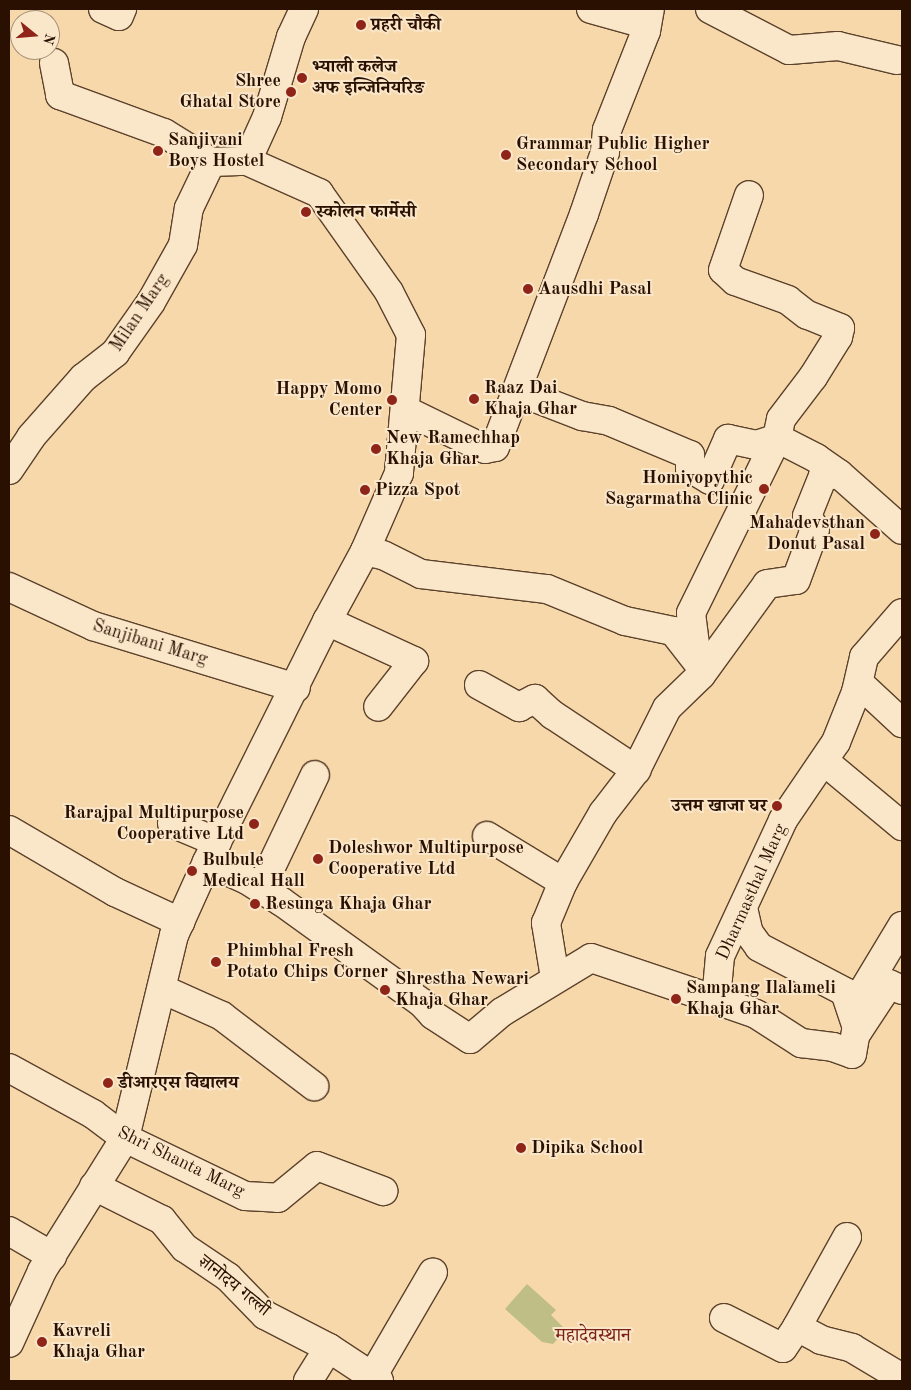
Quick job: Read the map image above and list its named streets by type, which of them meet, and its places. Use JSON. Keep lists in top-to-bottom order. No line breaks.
{"streets":{"street":["Milan Marg","Sanjibani Marg","Dharmasthal Marg","Shri Shanta Marg","ज्ञानोदय गल्ली"]},"districts":["महादेवस्थान"],"places":["प्रहरी चौकी","भ्याली कलेज अफ इन्जिनियरिङ","Shree Ghatal Store","Sanjivani Boys Hostel","Grammar Public Higher Secondary School","स्कोलन फार्मेसी","Aausdhi Pasal","Raaz Dai Khaja Ghar","Happy Momo Center","New Ramechhap Khaja Ghar","Homiyopythic Sagarmatha Clinic","Pizza Spot","Mahadevsthan Donut Pasal","उत्तम खाजा घर","Rarajpal Multipurpose Cooperative Ltd","Doleshwor Multipurpose Cooperative Ltd","Bulbule Medical Hall","Resunga Khaja Ghar","Phimbhal Fresh Potato Chips Corner","Shrestha Newari Khaja Ghar","Sampang Ilalameli Khaja Ghar","डीआरएस विद्यालय","Dipika School","Kavreli Khaja Ghar"],"north":"right"}
